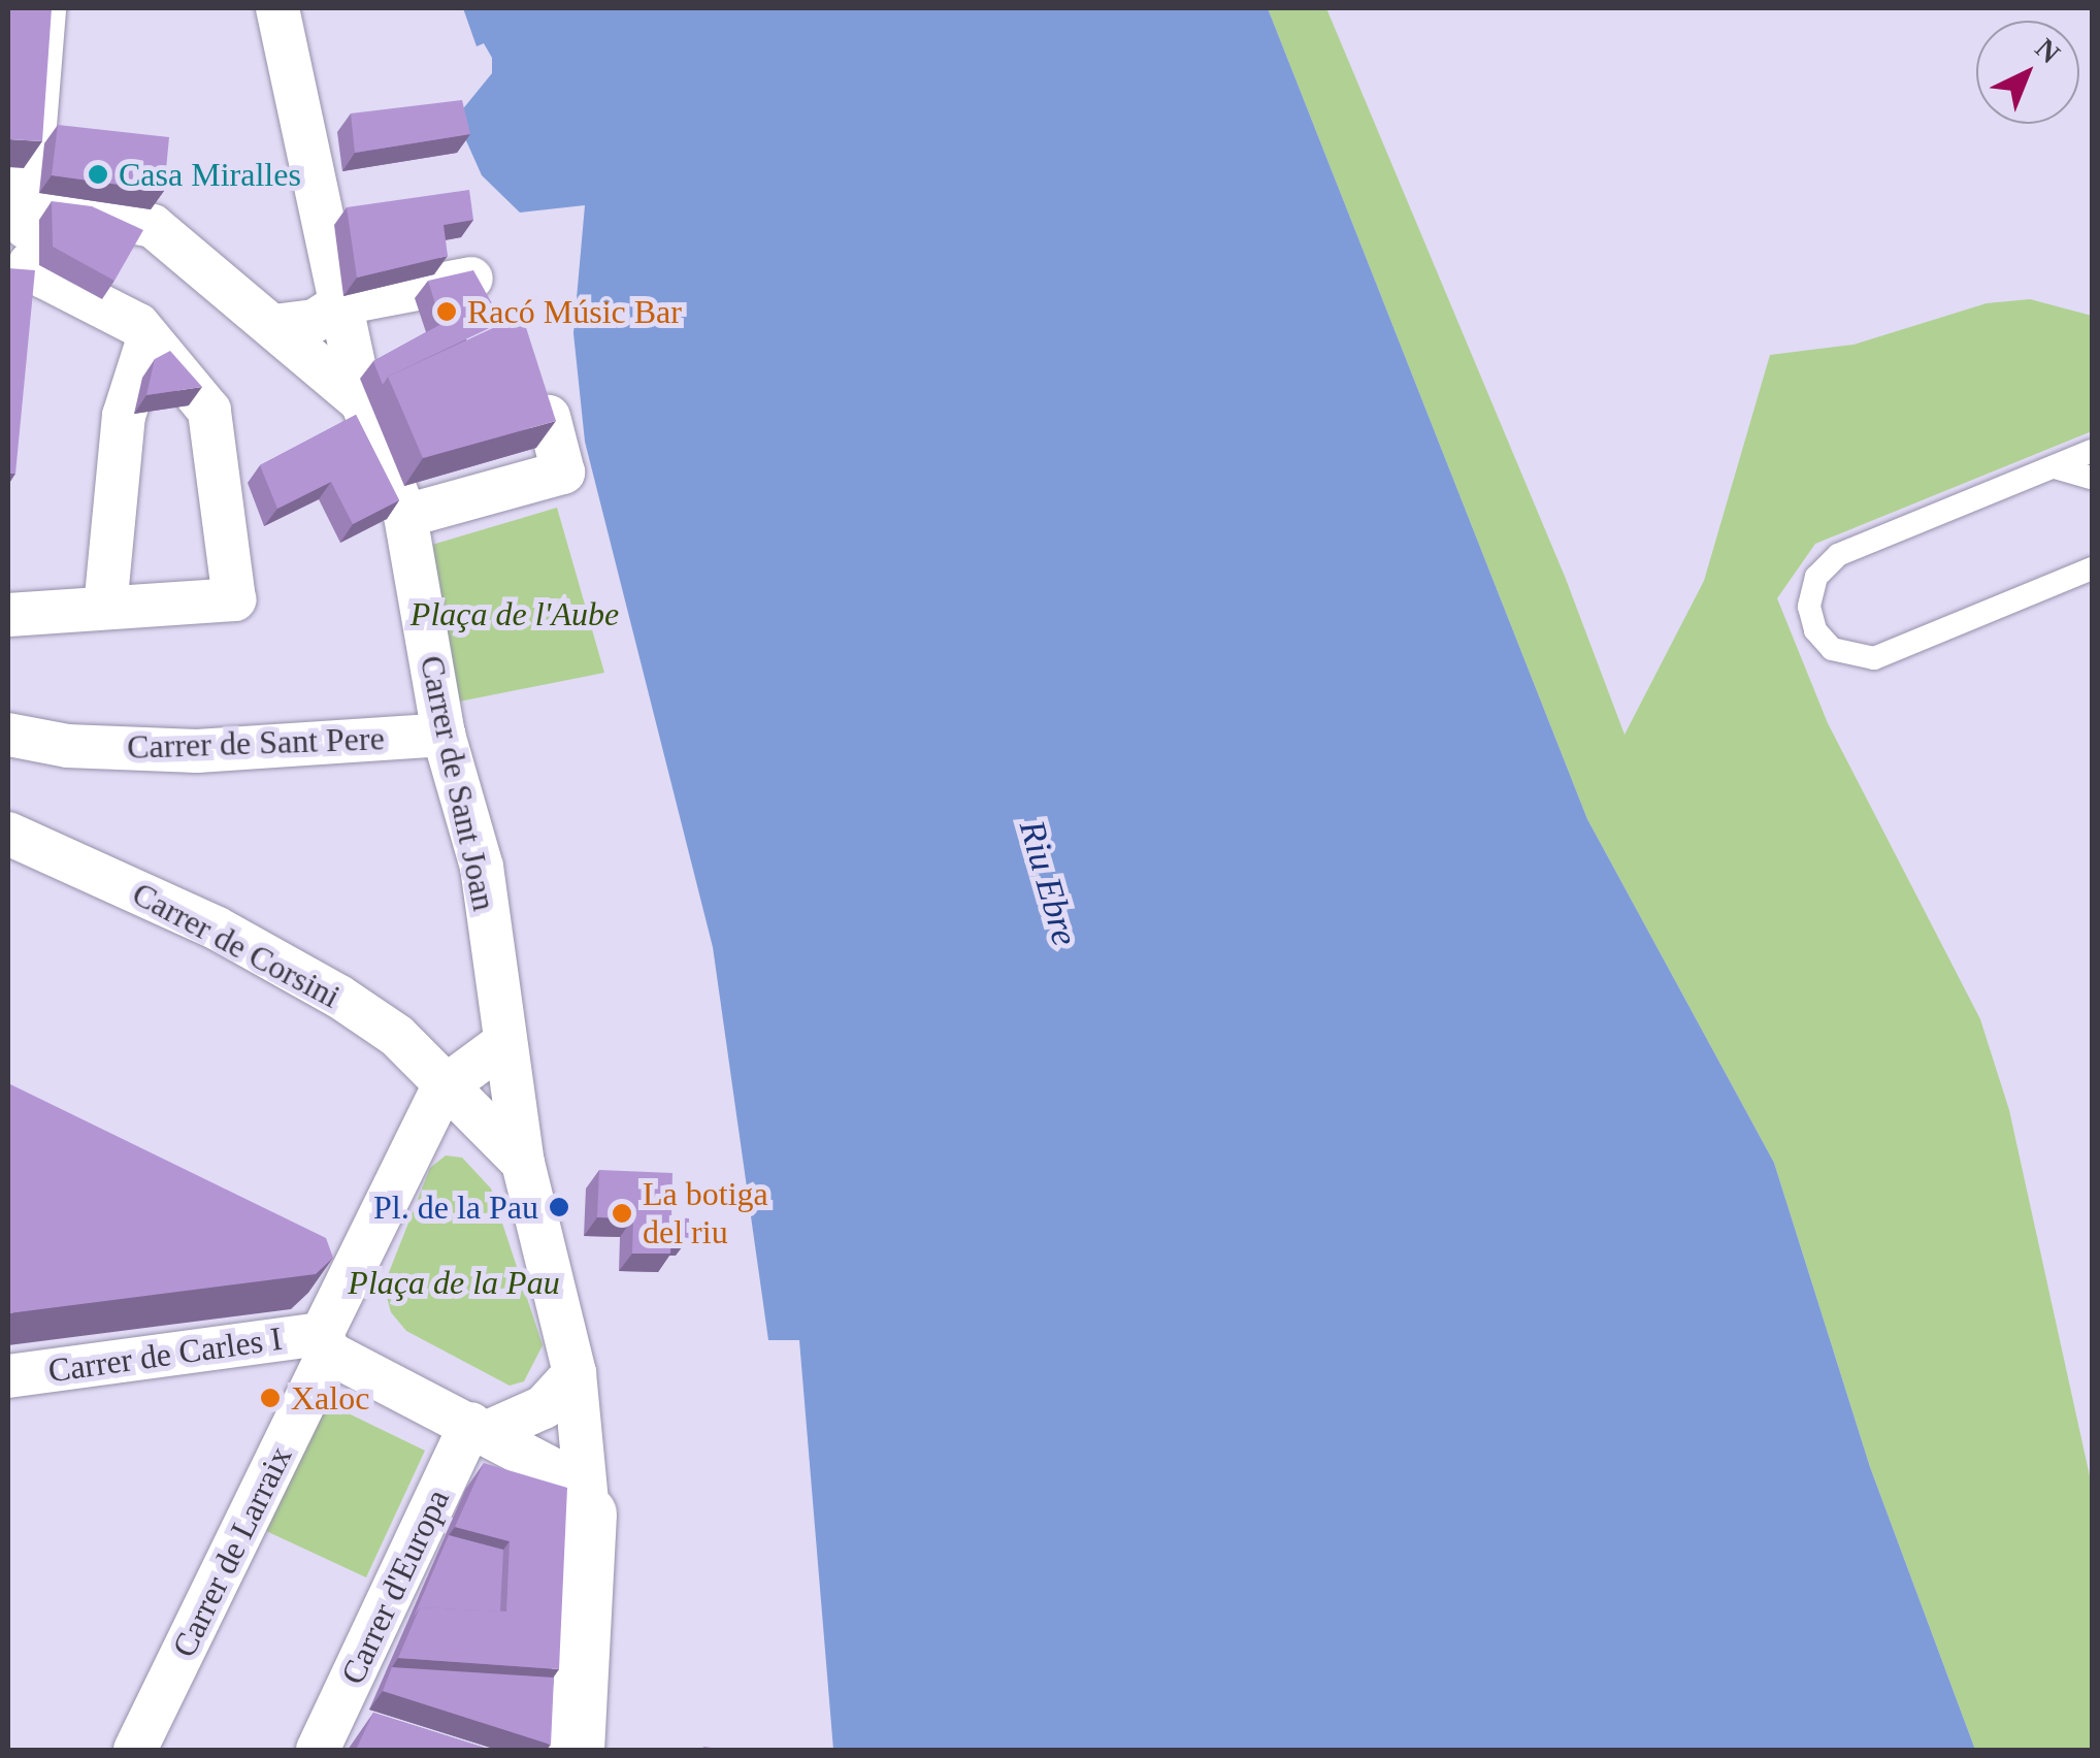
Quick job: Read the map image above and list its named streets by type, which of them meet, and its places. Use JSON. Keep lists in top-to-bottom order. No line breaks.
{"streets":{"street":["Carrer de Sant Pere","Carrer de Sant Joan","Carrer de Corsini","Carrer de Carles I","Carrer de Larraix","Carrer d'Europa"]},"crossings":[["Carrer de Sant Pere","Carrer de Sant Joan"],["Carrer de Carles I","Carrer de Larraix"]],"water":["Riu Ebre"],"parks":["Plaça de l'Aube","Plaça de la Pau"],"places":["Casa Miralles","Racó Músic Bar","Pl. de la Pau","La botiga del riu","Xaloc"],"north":"top right"}
